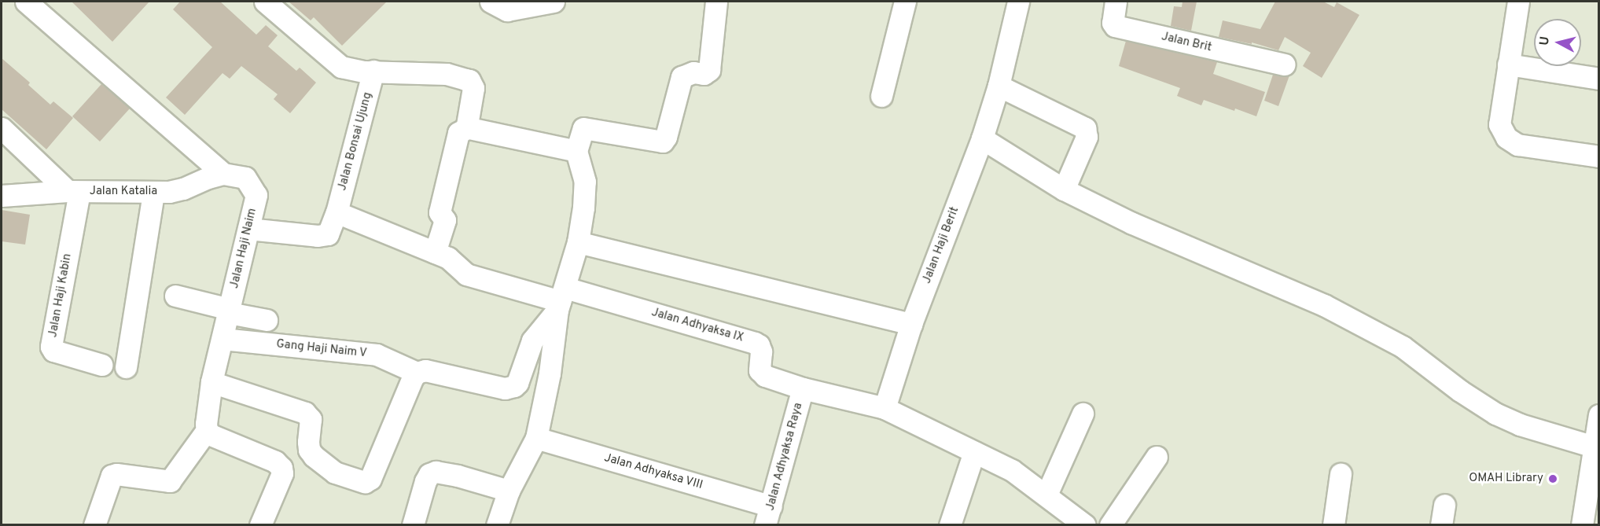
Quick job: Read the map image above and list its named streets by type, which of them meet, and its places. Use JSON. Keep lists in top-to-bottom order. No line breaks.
{"streets":{"street":["Jalan Brit","Jalan Bonsai Ujung","Jalan Katalia","Jalan Haji Berit","Jalan Haji Naim","Jalan Haji Kabin","Jalan Adhyaksa IX","Gang Haji Naim V","Jalan Adhyaksa Raya","Jalan Adhyaksa VIII"]},"crossings":[["Jalan Bonsai Ujung","Jalan Haji Naim"],["Jalan Katalia","Jalan Haji Naim"],["Jalan Katalia","Jalan Haji Kabin"],["Jalan Haji Naim","Gang Haji Naim V"],["Jalan Adhyaksa IX","Jalan Adhyaksa Raya"],["Jalan Adhyaksa Raya","Jalan Adhyaksa VIII"]],"places":["OMAH Library"],"north":"left"}
